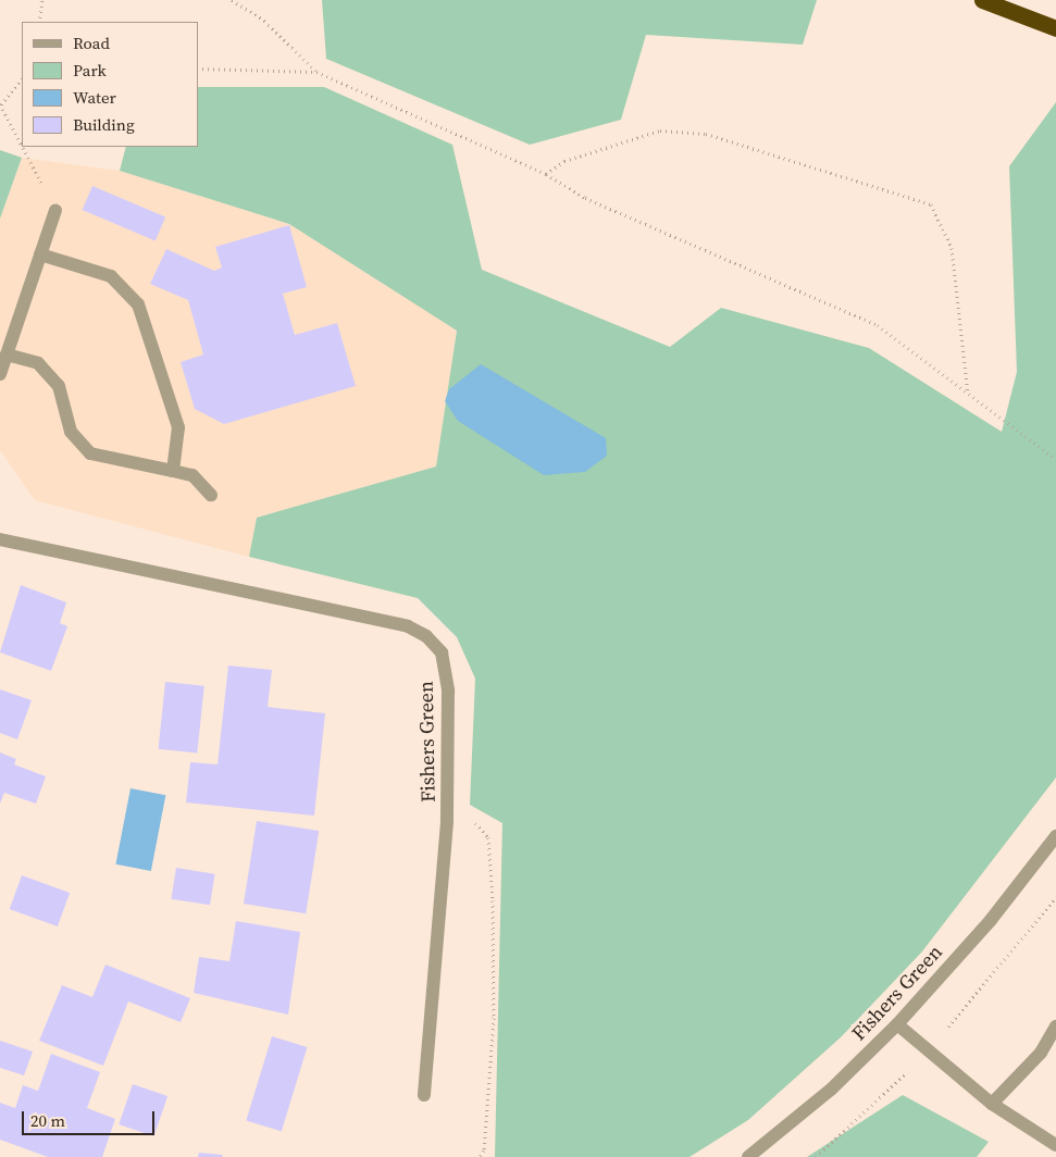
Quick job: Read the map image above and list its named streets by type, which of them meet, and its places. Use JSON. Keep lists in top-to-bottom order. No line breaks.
{"streets":{"street":["Fishers Green"]},"legend":["Road","Park","Water","Building"],"scale_bar":"20 m"}
